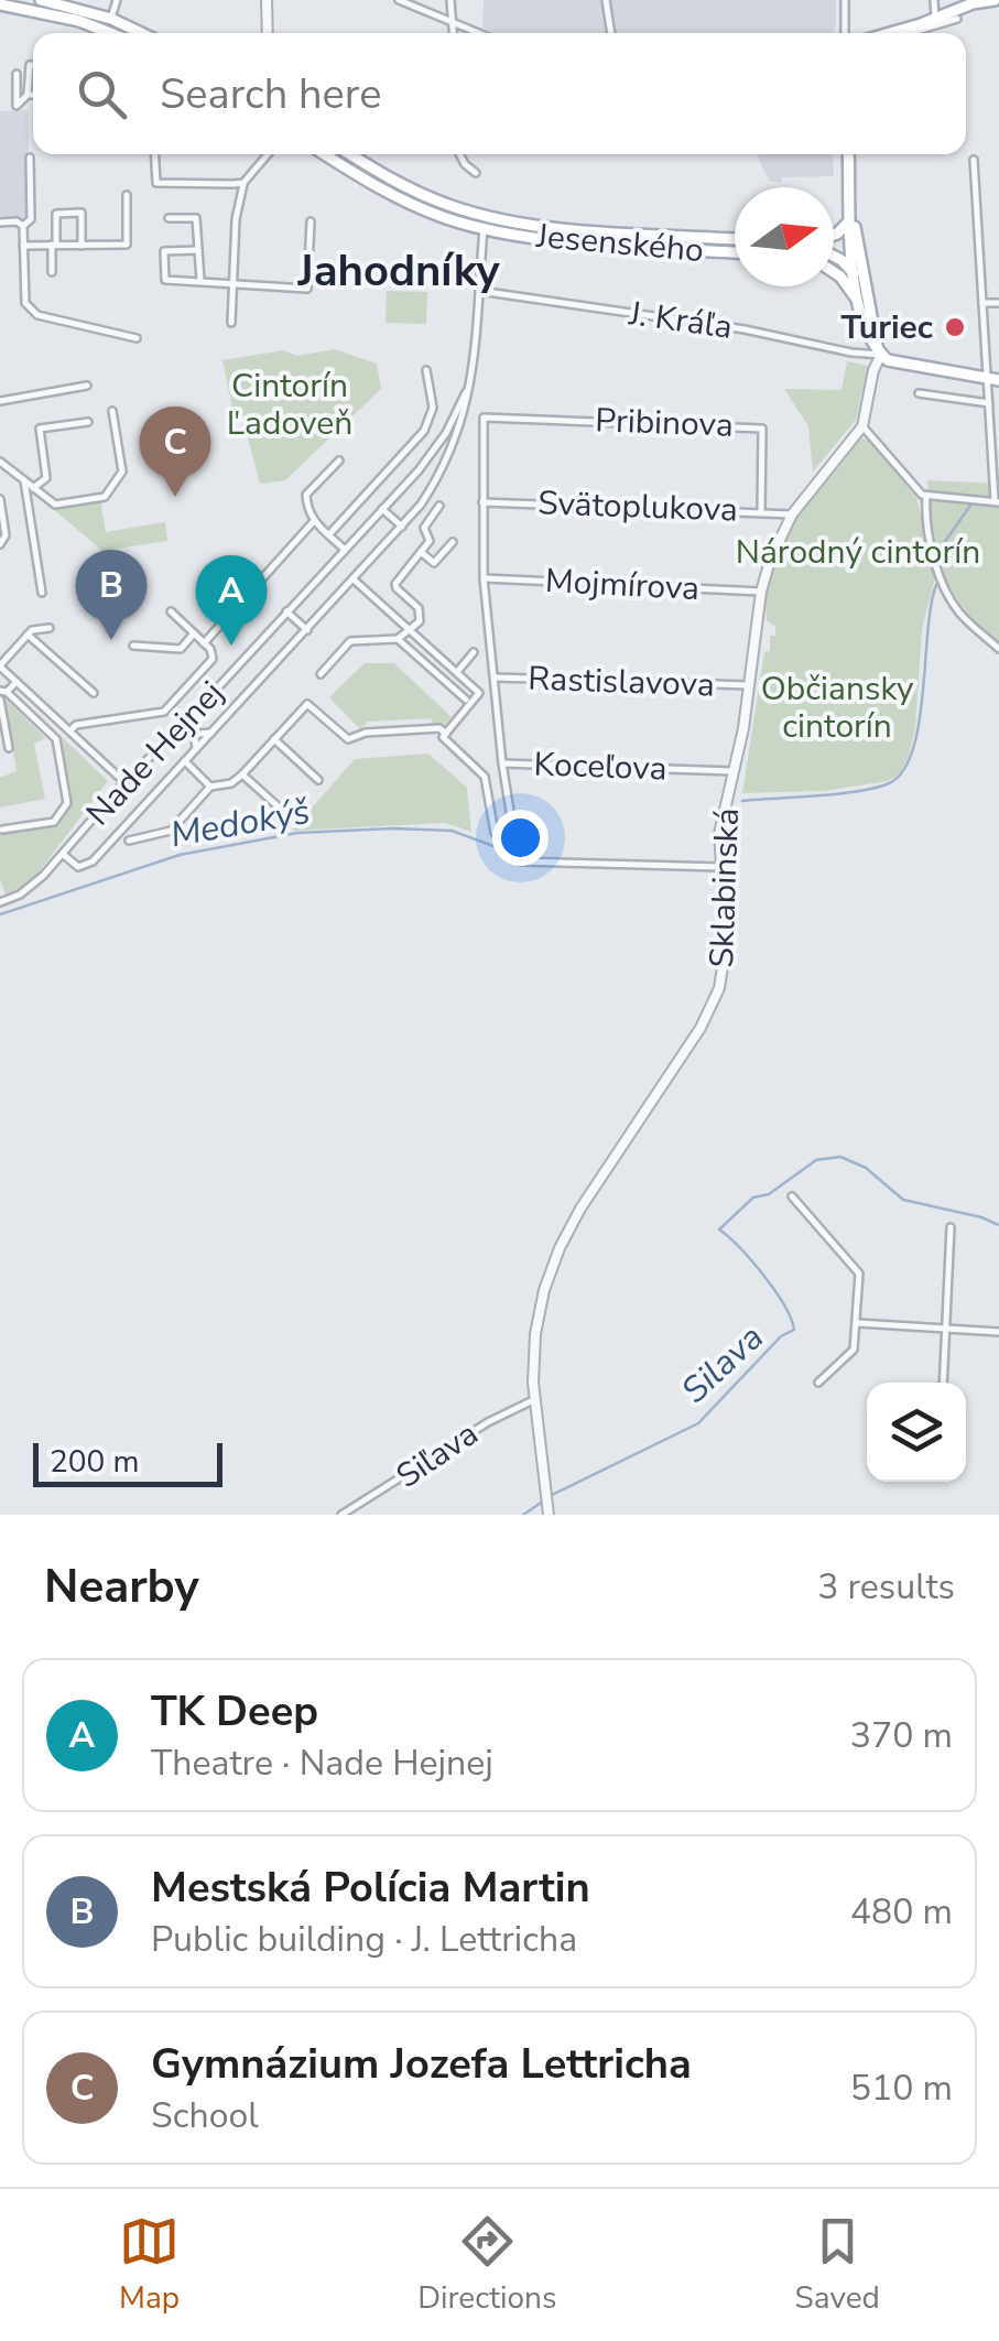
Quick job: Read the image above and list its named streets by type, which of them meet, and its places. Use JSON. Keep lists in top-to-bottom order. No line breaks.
{"streets":{"main road":["Jesenského"],"street":["J. Kráľa","Pribinova","Svätoplukova","Mojmírova","Rastislavova","Nade Hejnej","Koceľova","Sklabinská","Siľava"]},"crossings":[["Jesenského","Nade Hejnej"],["J. Kráľa","Nade Hejnej"],["Pribinova","Svätoplukova"],["Svätoplukova","Sklabinská"],["Mojmírova","Sklabinská"],["Rastislavova","Sklabinská"],["Koceľova","Sklabinská"],["Sklabinská","Siľava"]],"districts":["Jahodníky"],"water":["Medokýš","Silava"],"parks":["Cintorín Ľadoveň","Národný cintorín","Občiansky cintorín"],"places":["Turiec"],"scale_bar":"200 m","north":"right","page":{"search":"Search here","pins":["C","B","A"],"scale":"200 m","heading":["Nearby","3 results"],"list":[{"mark":"A","name":"TK Deep","note":"Theatre · Nade Hejnej","value":"370 m"},{"mark":"B","name":"Mestská Polícia Martin","note":"Public building · J. Lettricha","value":"480 m"},{"mark":"C","name":"Gymnázium Jozefa Lettricha","note":"School","value":"510 m"}],"nav":["Map","Directions","Saved"]}}
